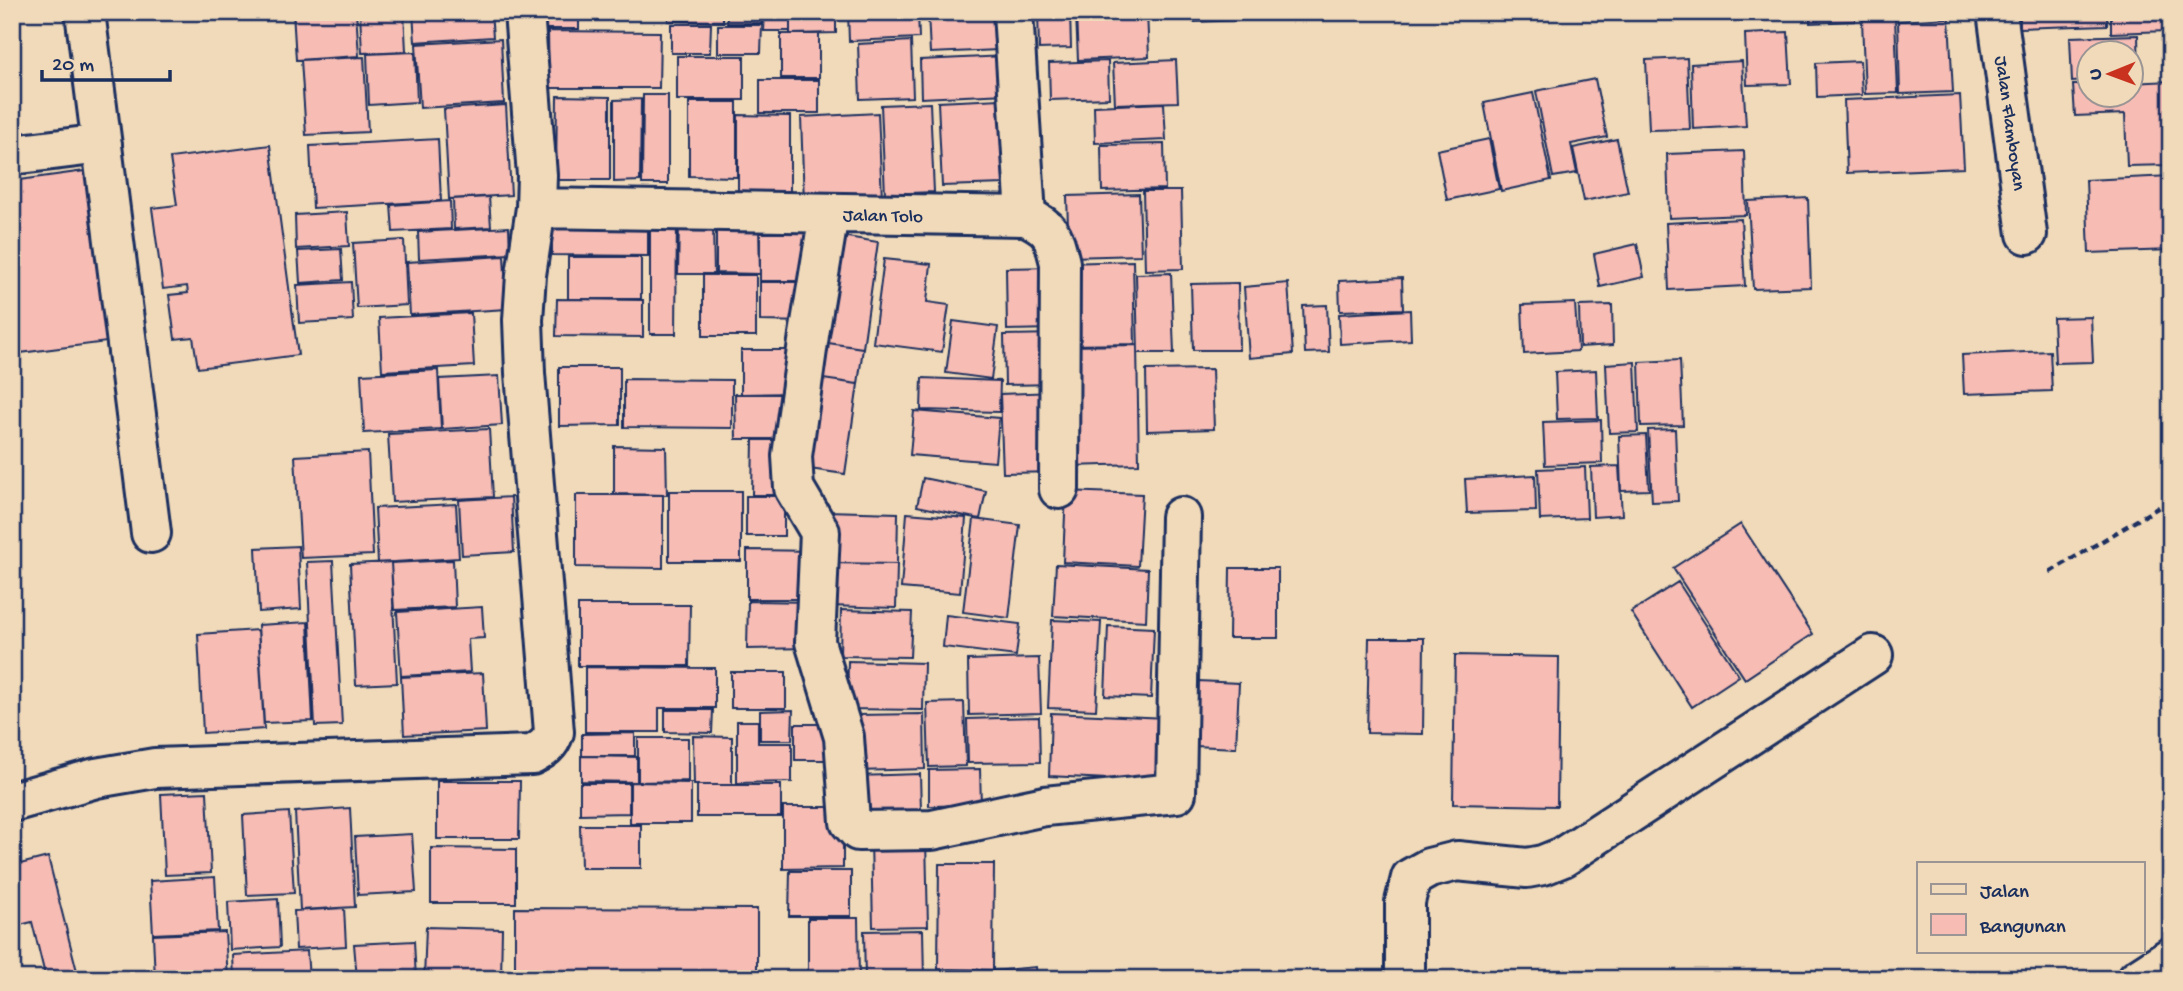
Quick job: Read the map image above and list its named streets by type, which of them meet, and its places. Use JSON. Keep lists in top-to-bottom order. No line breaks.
{"streets":{"street":["Jalan Flamboyan","Jalan Tolo"]},"legend":["Jalan","Bangunan"],"scale_bar":"20 m","north":"left"}
